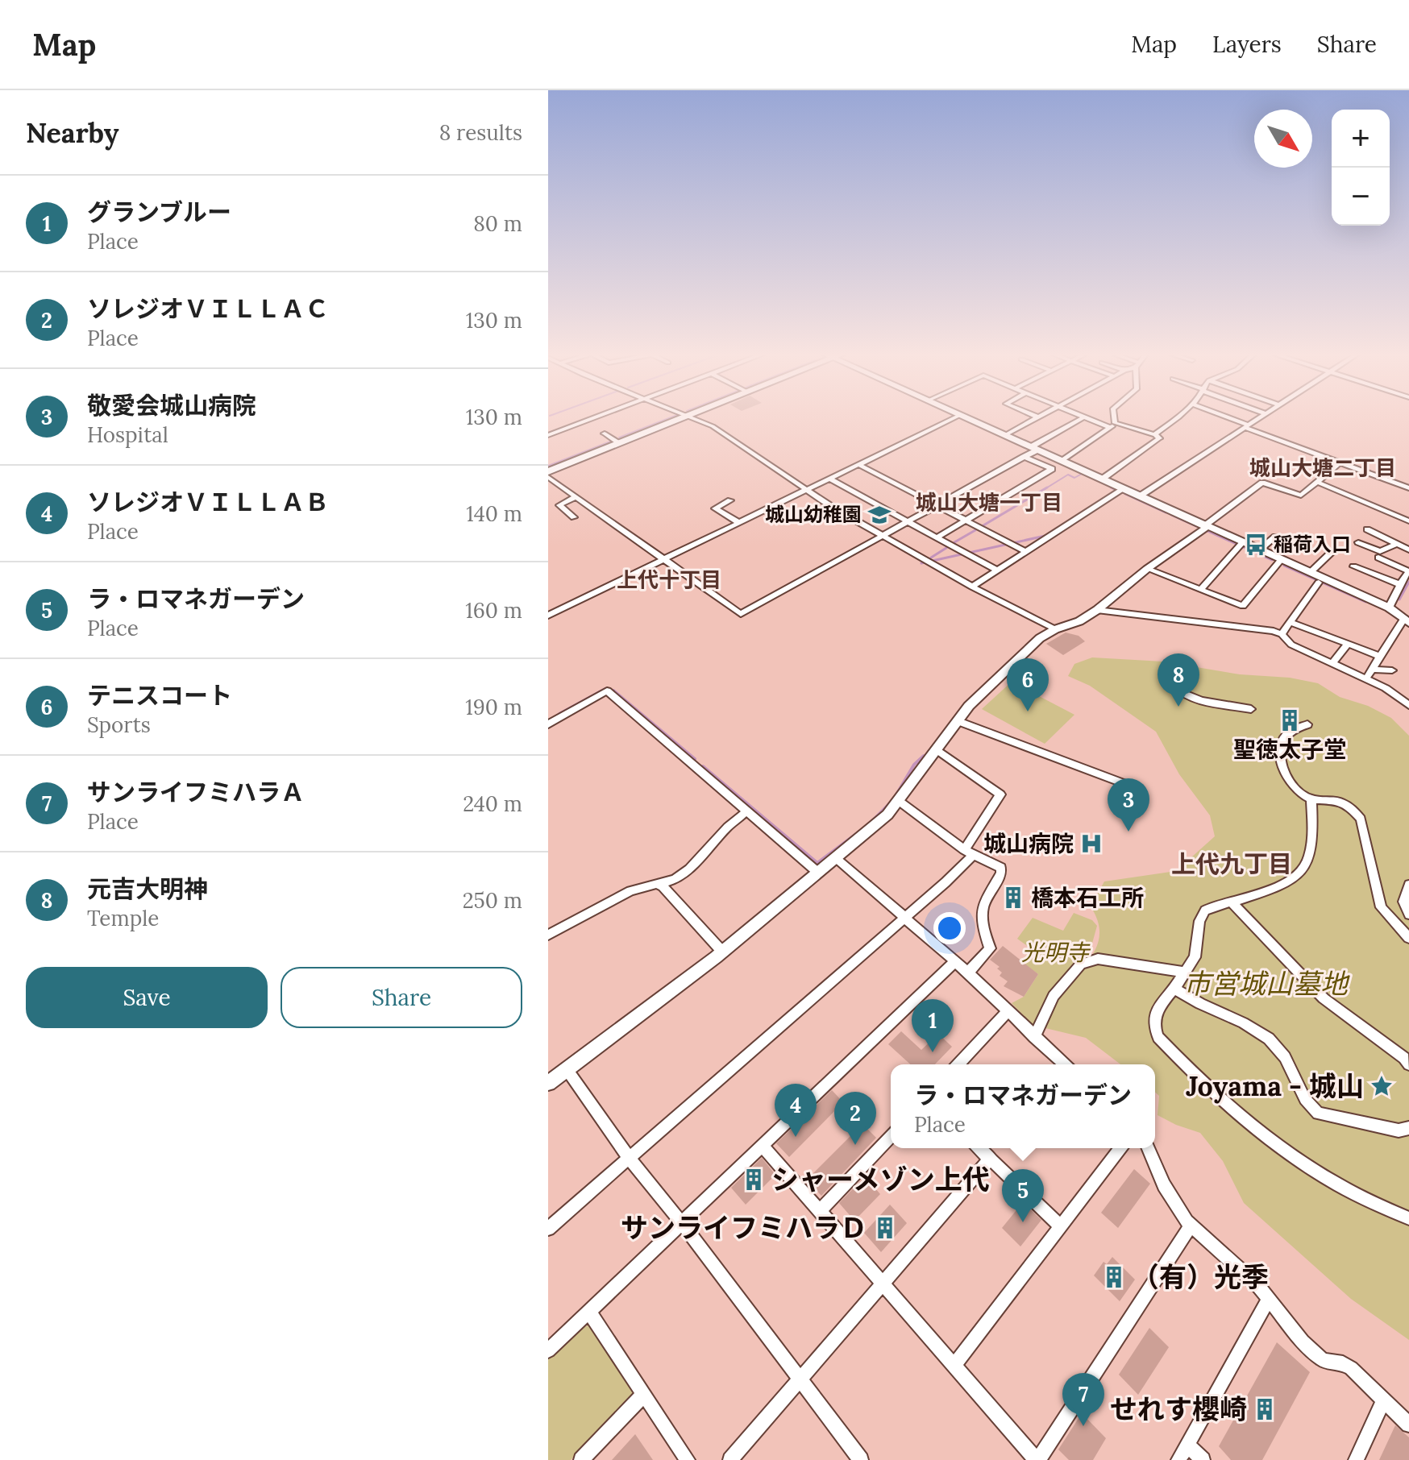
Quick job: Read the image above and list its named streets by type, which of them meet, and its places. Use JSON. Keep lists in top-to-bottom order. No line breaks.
{"districts":["城山大塘二丁目","城山大塘一丁目","上代十丁目","上代九丁目"],"parks":["光明寺","市営城山墓地"],"places":{"school or university":["城山幼稚園"],"bus stop":["稲荷入口"],"building":["聖徳太子堂","橋本石工所","シャーメゾン上代","サンライフミハラＤ","（有）光季","せれす櫻崎"],"hospital":["城山病院"],"place":["Joyama - 城山"]},"north":"bottom right","page":{"header":"Map","nav":["Map","Layers","Share"],"heading":["Nearby","8 results"],"map_buttons":["+","−"],"list":[{"mark":"1","name":"グランブルー","note":"Place","value":"80 m"},{"mark":"2","name":"ソレジオＶＩＬＬＡＣ","note":"Place","value":"130 m"},{"mark":"3","name":"敬愛会城山病院","note":"Hospital","value":"130 m"},{"mark":"4","name":"ソレジオＶＩＬＬＡＢ","note":"Place","value":"140 m"},{"mark":"5","name":"ラ・ロマネガーデン","note":"Place","value":"160 m"},{"mark":"6","name":"テニスコート","note":"Sports","value":"190 m"},{"mark":"7","name":"サンライフミハラＡ","note":"Place","value":"240 m"},{"mark":"8","name":"元吉大明神","note":"Temple","value":"250 m"}],"pins":["8","6","3","1","4","2","5","7"],"buttons":["Save","Share"],"popup":["ラ・ロマネガーデン","Place"]}}
